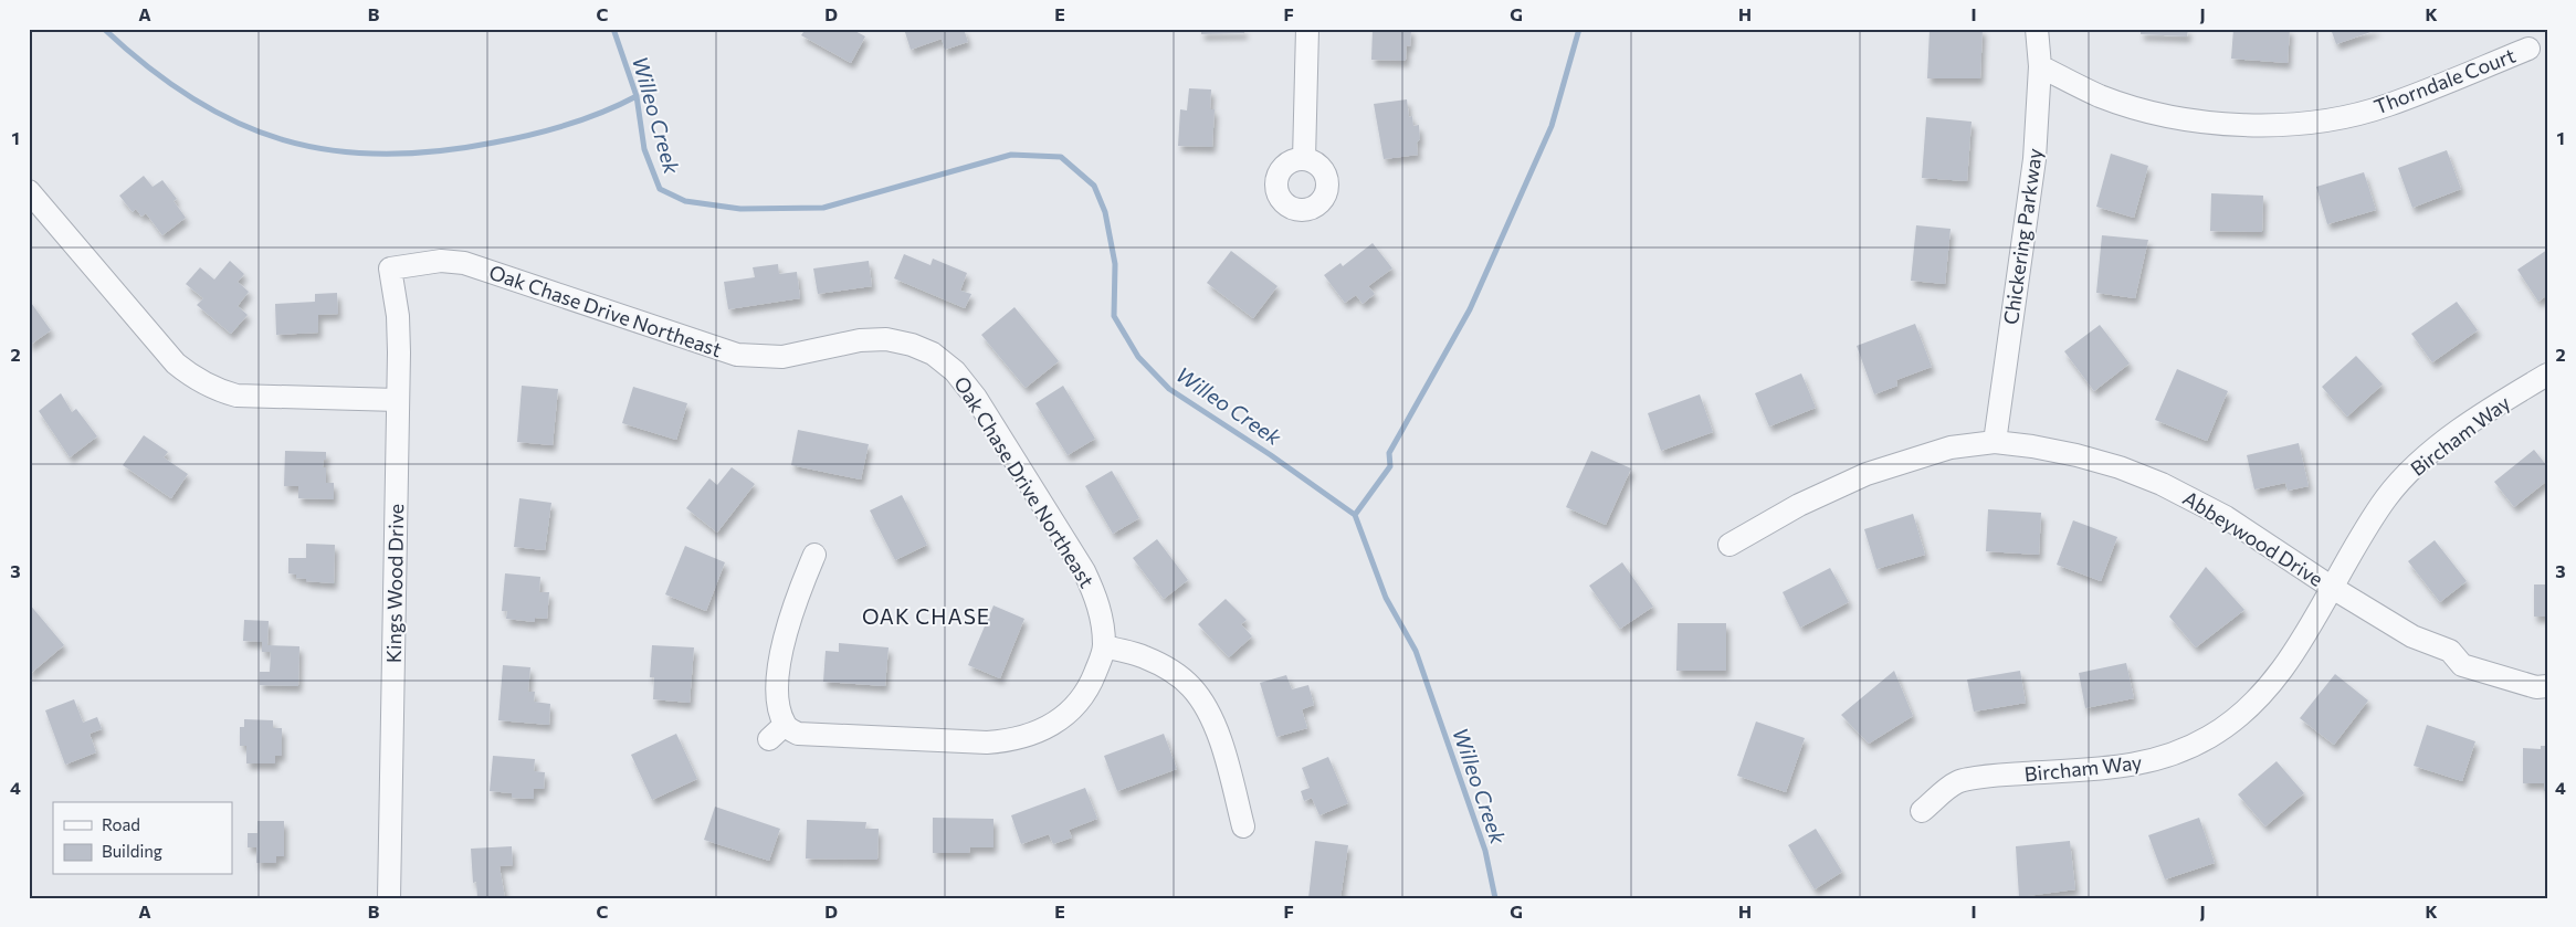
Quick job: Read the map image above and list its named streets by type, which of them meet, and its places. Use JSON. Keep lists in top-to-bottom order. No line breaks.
{"streets":{"street":["Thorndale Court","Chickering Parkway","Oak Chase Drive Northeast","Bircham Way","Abbeywood Drive","Kings Wood Drive"]},"crossings":[["Thorndale Court","Chickering Parkway"],["Chickering Parkway","Abbeywood Drive"],["Oak Chase Drive Northeast","Kings Wood Drive"],["Bircham Way","Abbeywood Drive"]],"districts":["OAK CHASE"],"water":["Willeo Creek"],"legend":["Road","Building"],"grid":{"columns":["A","B","C","D","E","F","G","H","I","J","K"],"rows":["1","2","3","4"]}}
